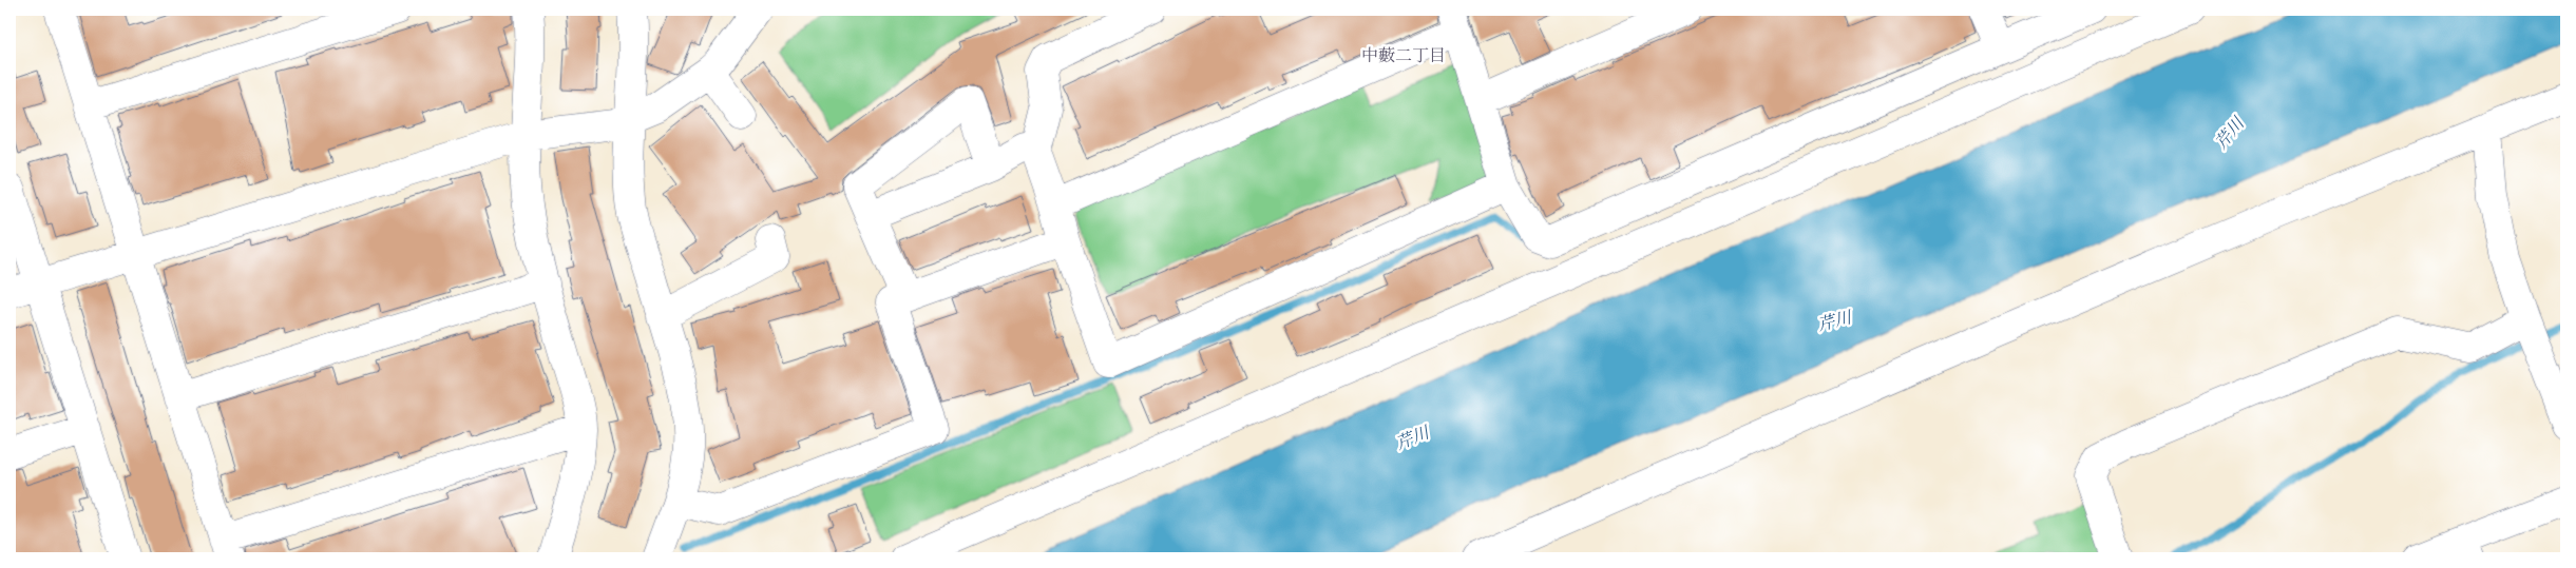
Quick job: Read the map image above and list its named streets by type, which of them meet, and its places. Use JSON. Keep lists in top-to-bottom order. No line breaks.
{"districts":["中藪二丁目"],"water":["芹川"]}
